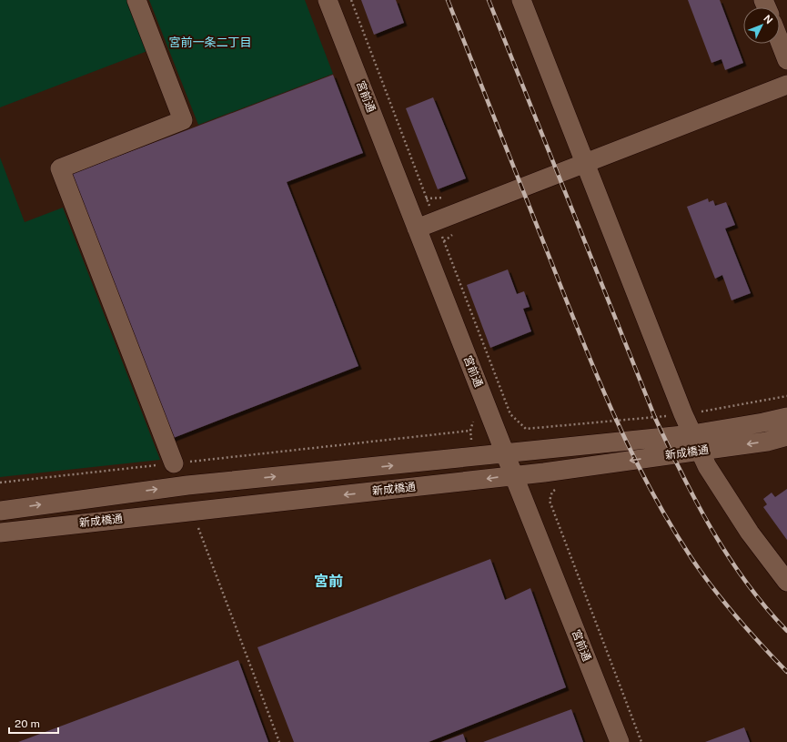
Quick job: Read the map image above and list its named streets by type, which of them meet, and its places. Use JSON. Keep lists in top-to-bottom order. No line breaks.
{"streets":{"street":["宮前通","新成橋通"]},"crossings":[["宮前通","新成橋通"]],"districts":["宮前一条二丁目","宮前"],"scale_bar":"20 m","north":"top right"}
